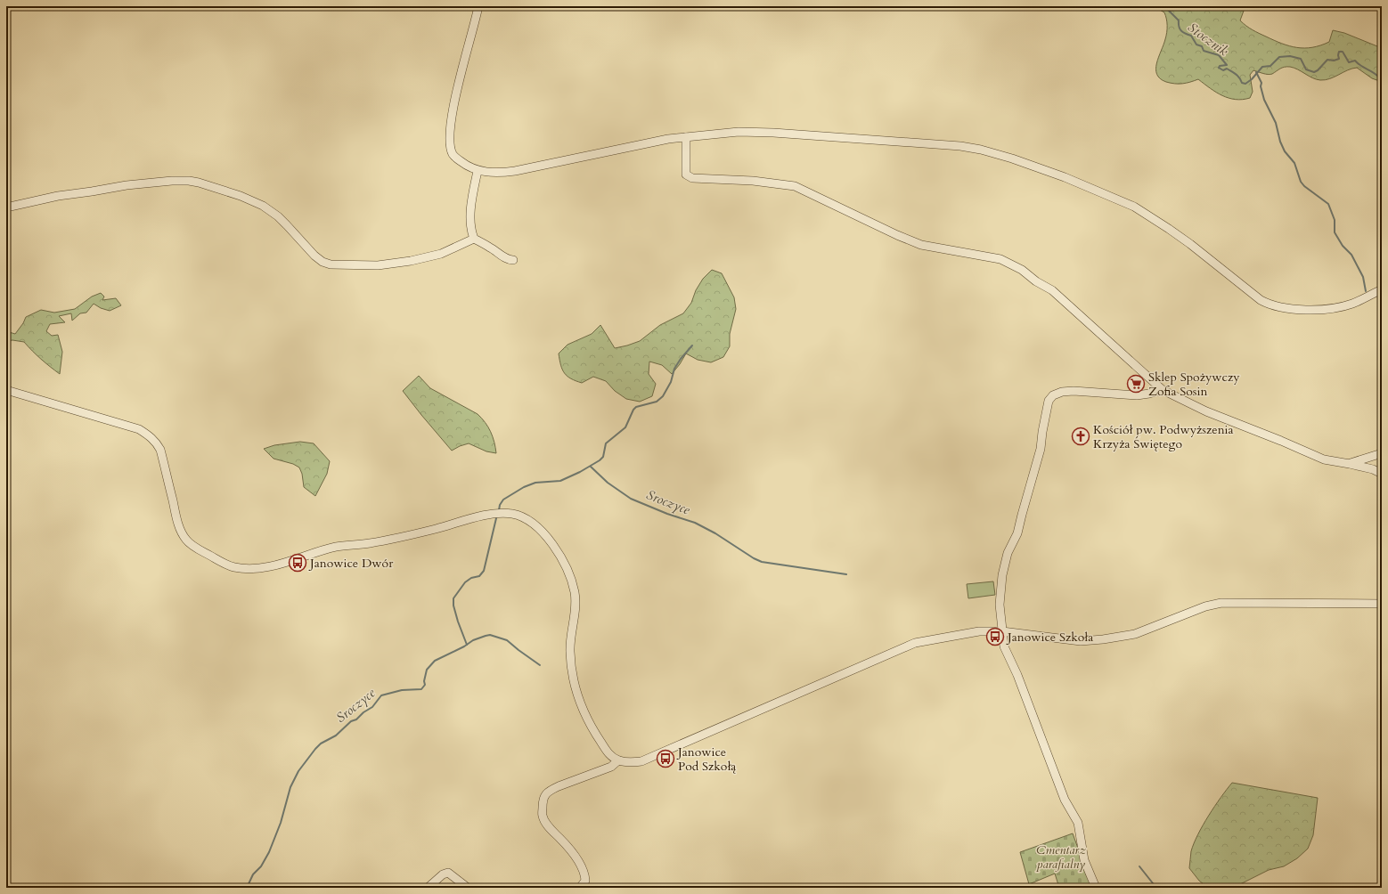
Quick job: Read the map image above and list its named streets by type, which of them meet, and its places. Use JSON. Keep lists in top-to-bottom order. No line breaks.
{"water":["Stocznik","Sroczyce"],"parks":["Cmentarz parafialny"],"places":{"supermarket":["Sklep Spożywczy Zofia Sosin"],"church":["Kościół pw. Podwyższenia Krzyża Świętego"],"bus stop":["Janowice Dwór","Janowice Szkoła","Janowice Pod Szkołą"]}}
